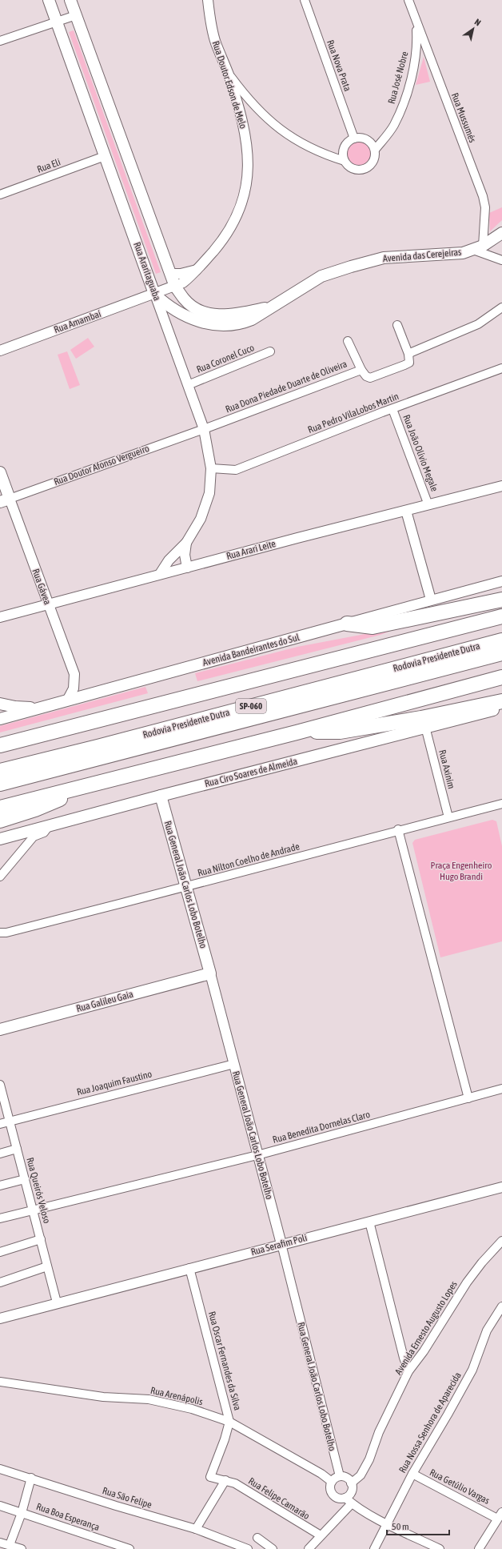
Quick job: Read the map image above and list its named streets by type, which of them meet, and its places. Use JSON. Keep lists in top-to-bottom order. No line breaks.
{"streets":{"highway":["Rodovia Presidente Dutra","SP-060"],"main road":["Avenida das Cerejeiras","Rua Araritaguaba","Rua Gávea","Avenida Bandeirantes do Sul","Rua Ciro Soares de Almeida","Rua General João Carlos Lobo Botelho","Rua Galileu Gaia"],"street":["Rua Nova Prata","Rua José Nobre","Rua Doutor Edson de Melo","Rua Mussumés","Rua Eli","Rua Amambaí","Rua Coronel Cuco","Rua Dona Piedade Duarte de Oliveira","Rua Pedro VilaLobos Martin","Rua João Olívio Megale","Rua Doutor Afonso Vergueiro","Rua Arari Leite","Rua Axinim","Rua Nílton Coelho de Andrade","Rua Joaquim Faustino","Rua Benedita Dornelas Claro","Rua Queirós Veloso","Rua Serafim Poli","Avenida Ernesto Augusto Lopes","Rua Oscar Fernandes da Silva","Rua Arenápolis","Rua Nossa Senhora de Aparecida","Rua Getúlio Vargas","Rua São Felipe","Rua Felipe Camarão","Rua Boa Esperança"]},"crossings":[["Rua Nova Prata","Rua José Nobre"],["Rua José Nobre","Rua Mussumés"],["Rua Doutor Edson de Melo","Avenida das Cerejeiras"],["Rua Doutor Edson de Melo","Rua Araritaguaba"],["Rua Doutor Edson de Melo","Rua Amambaí"],["Rua Mussumés","Avenida das Cerejeiras"],["Rua Eli","Rua Araritaguaba"],["Avenida das Cerejeiras","Rua Araritaguaba"],["Avenida das Cerejeiras","Rua Amambaí"],["Rua Araritaguaba","Rua Amambaí"],["Rua Araritaguaba","Rua Coronel Cuco"],["Rua Araritaguaba","Rua Dona Piedade Duarte de Oliveira"],["Rua Araritaguaba","Rua Pedro VilaLobos Martin"],["Rua Araritaguaba","Rua Doutor Afonso Vergueiro"],["Rua Araritaguaba","Rua Arari Leite"],["Rua Dona Piedade Duarte de Oliveira","Rua Doutor Afonso Vergueiro"],["Rua Pedro VilaLobos Martin","Rua João Olívio Megale"],["Rua João Olívio Megale","Rua Arari Leite"],["Rua Doutor Afonso Vergueiro","Rua Gávea"],["Rua Arari Leite","Rua Gávea"],["Rua Gávea","Avenida Bandeirantes do Sul"],["Rua Axinim","Rua Ciro Soares de Almeida"],["Rua Axinim","Rua Nílton Coelho de Andrade"],["Rua Ciro Soares de Almeida","Rua General João Carlos Lobo Botelho"],["Rua Nílton Coelho de Andrade","Rua General João Carlos Lobo Botelho"],["Rua General João Carlos Lobo Botelho","Rua Galileu Gaia"],["Rua General João Carlos Lobo Botelho","Rua Joaquim Faustino"],["Rua General João Carlos Lobo Botelho","Rua Benedita Dornelas Claro"],["Rua General João Carlos Lobo Botelho","Rua Serafim Poli"],["Rua General João Carlos Lobo Botelho","Avenida Ernesto Augusto Lopes"],["Rua General João Carlos Lobo Botelho","Rua Arenápolis"],["Rua Joaquim Faustino","Rua Queirós Veloso"],["Rua Benedita Dornelas Claro","Rua Queirós Veloso"],["Rua Queirós Veloso","Rua Serafim Poli"],["Rua Serafim Poli","Rua Oscar Fernandes da Silva"],["Avenida Ernesto Augusto Lopes","Rua Arenápolis"],["Rua Oscar Fernandes da Silva","Rua Arenápolis"],["Rua Oscar Fernandes da Silva","Rua Felipe Camarão"],["Rua Nossa Senhora de Aparecida","Rua Getúlio Vargas"]],"parks":["Praça Engenheiro Hugo Brandi"],"scale_bar":"50 m","north":"top right"}
